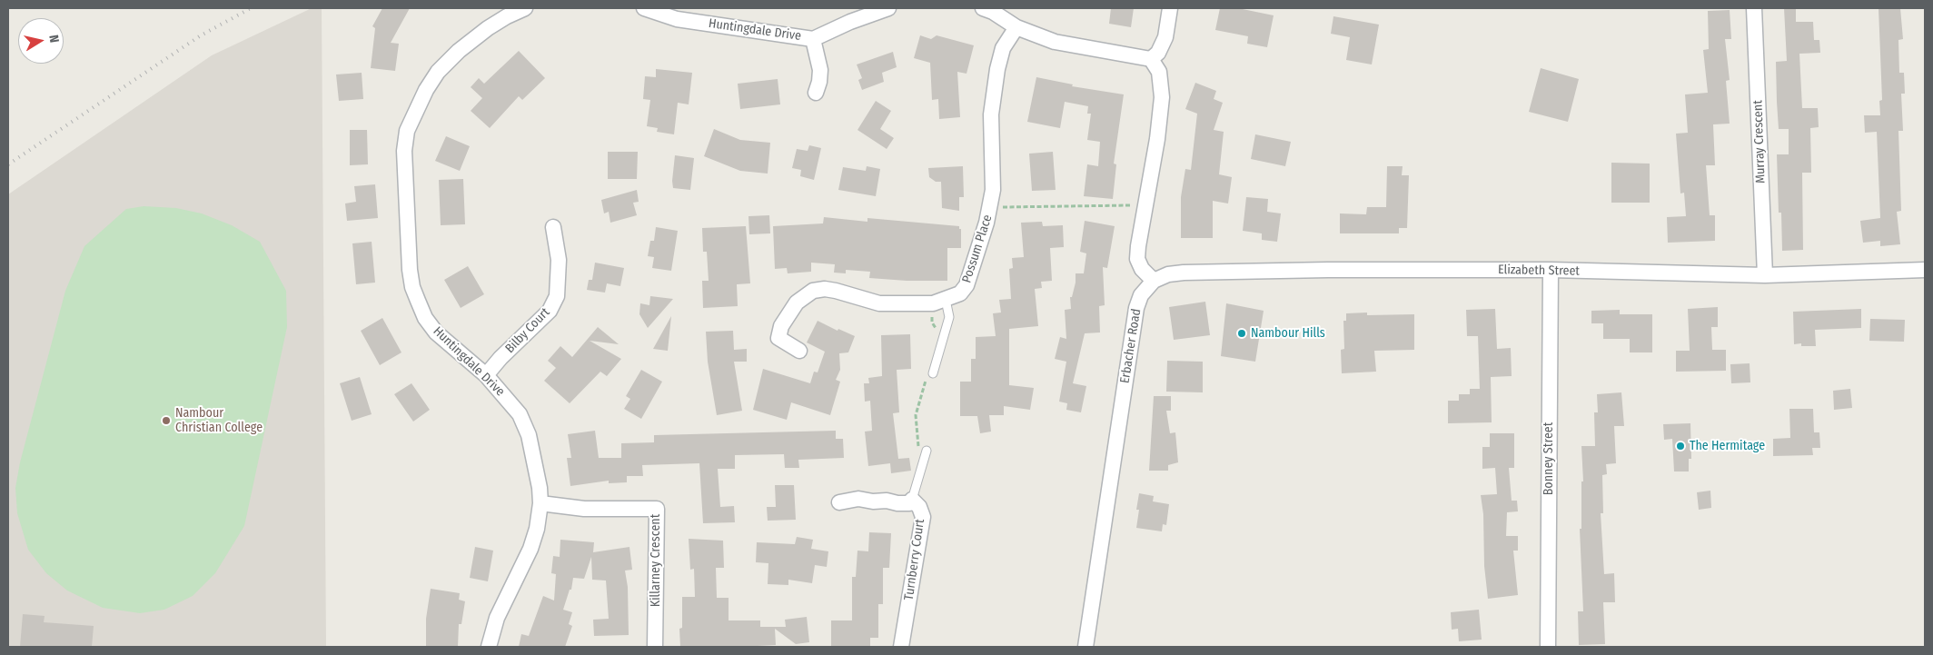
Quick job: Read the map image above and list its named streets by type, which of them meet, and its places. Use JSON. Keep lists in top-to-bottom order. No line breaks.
{"streets":{"street":["Huntingdale Drive","Murray Crescent","Possum Place","Elizabeth Street","Bilby Court","Erbacher Road","Bonney Street","Turnberry Court","Killarney Crescent"]},"crossings":[["Huntingdale Drive","Bilby Court"],["Huntingdale Drive","Killarney Crescent"],["Murray Crescent","Elizabeth Street"],["Elizabeth Street","Erbacher Road"],["Elizabeth Street","Bonney Street"]],"places":["Nambour Hills","Nambour Christian College","The Hermitage"],"north":"right"}
